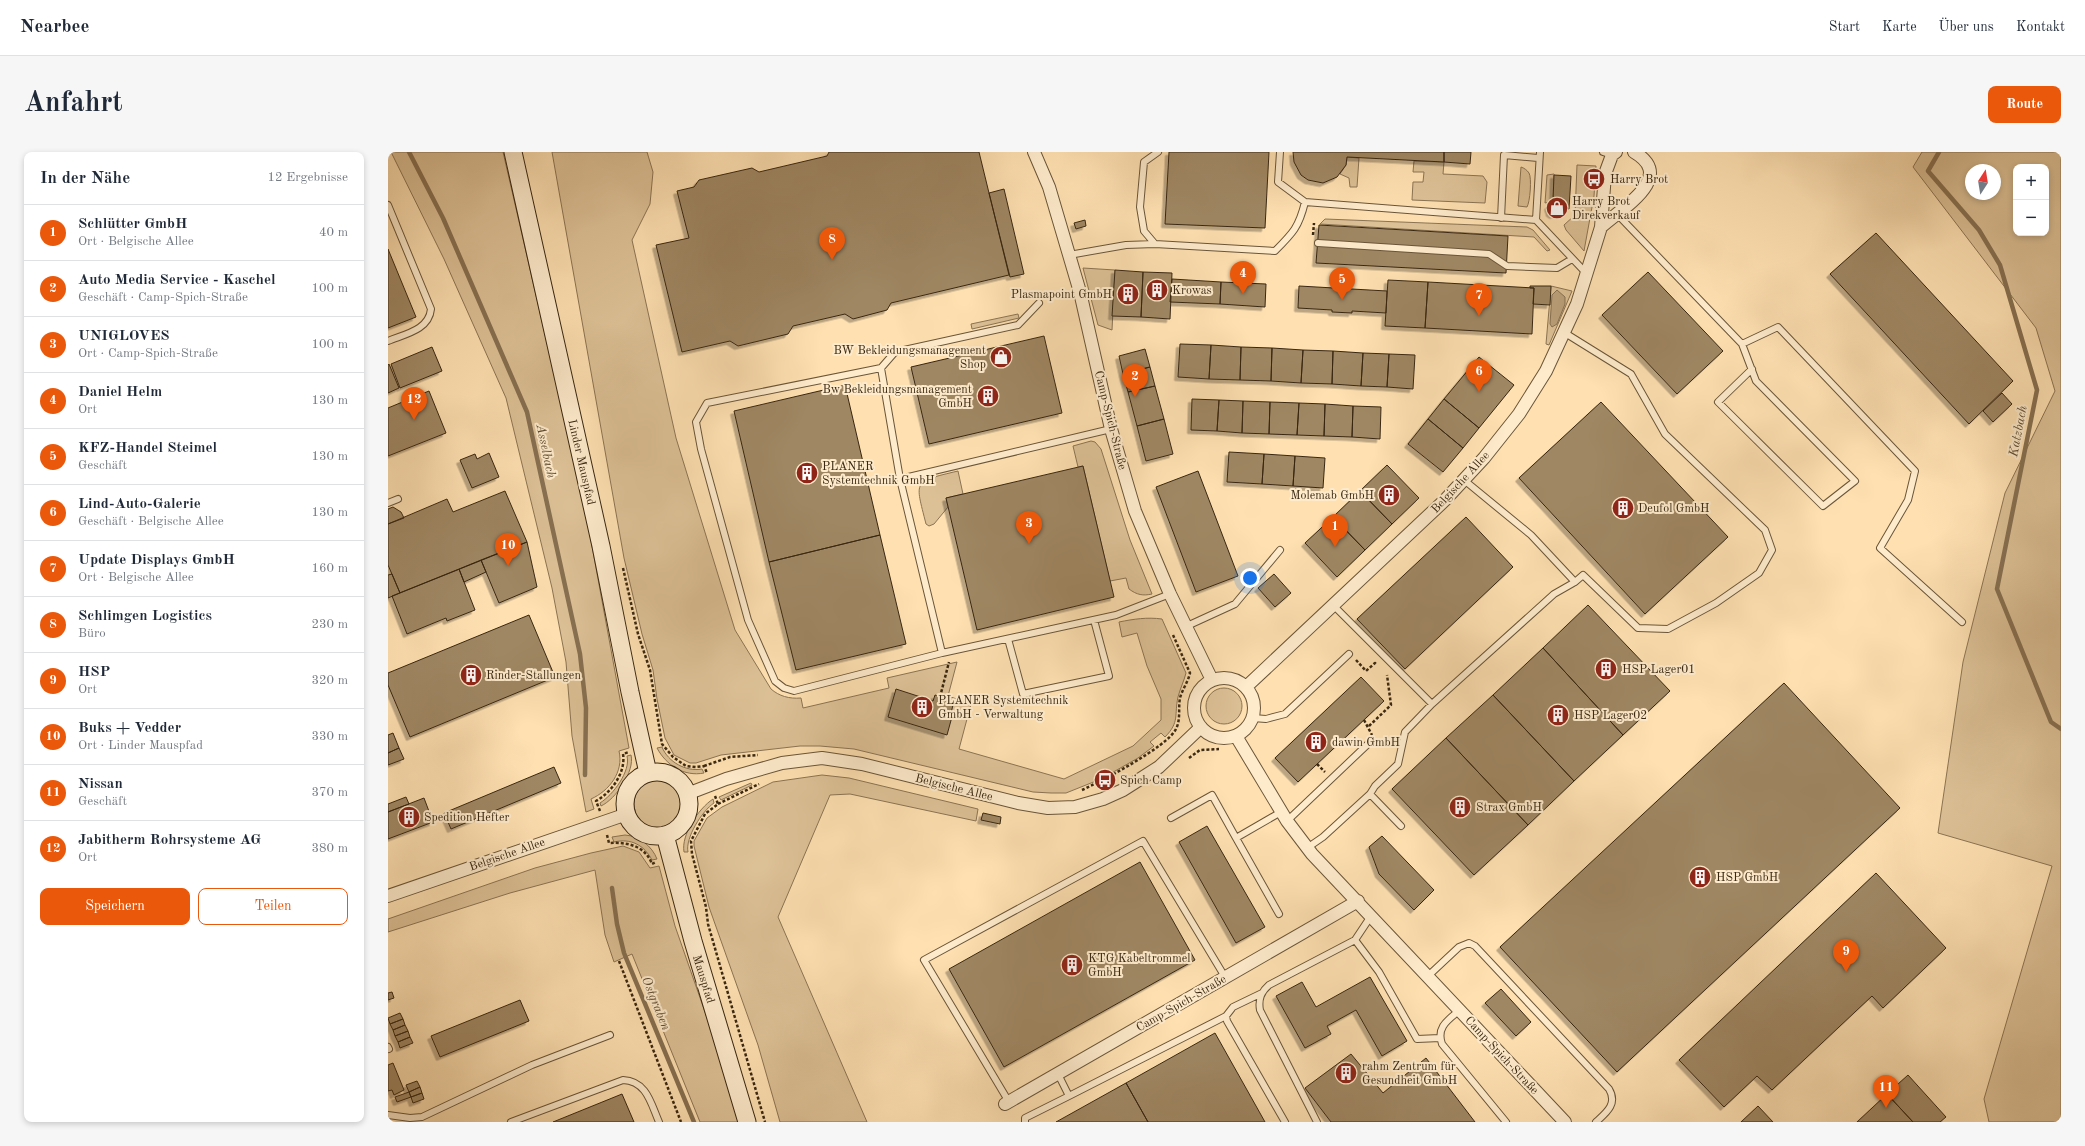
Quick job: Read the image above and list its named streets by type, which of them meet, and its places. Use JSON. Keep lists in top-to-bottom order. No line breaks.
{"streets":{"street":["Camp-Spich-Straße","Linder Mauspfad","Belgische Allee","Mauspfad"]},"crossings":[["Camp-Spich-Straße","Belgische Allee"],["Linder Mauspfad","Belgische Allee"],["Linder Mauspfad","Mauspfad"],["Belgische Allee","Mauspfad"]],"water":["Katzbach","Asselbach","Ostgraben"],"places":{"bus stop":["Harry Brot","Spich Camp"],"shop":["Harry Brot Direkverkauf","BW Bekleidungsmanagement Shop"],"building":["Krowas","Plasmapoint GmbH","Bw Bekleidungsmanagement GmbH","PLANER Systemtechnik GmbH","Molemab GmbH","Deufol GmbH","HSP Lager01","Rinder-Stallungen","PLANER Systemtechnik GmbH - Verwaltung","HSP Lager02","dawin GmbH","Strax GmbH","Spedition Hefter","HSP GmbH","KTG Kabeltrommel GmbH","rahm Zentrum für Gesundheit GmbH"]},"north":"top","page":{"header":"Nearbee","nav":["Start","Karte","Über uns","Kontakt"],"buttons":["Route",["Speichern","Teilen"]],"title":"Anfahrt","heading":["In der Nähe","12 Ergebnisse"],"map_buttons":["+","−"],"list":[{"mark":"1","name":"Schlütter GmbH","note":"Ort · Belgische Allee","value":"40 m"},{"mark":"2","name":"Auto Media Service - Kaschel","note":"Geschäft · Camp-Spich-Straße","value":"100 m"},{"mark":"3","name":"UNIGLOVES","note":"Ort · Camp-Spich-Straße","value":"100 m"},{"mark":"4","name":"Daniel Helm","note":"Ort","value":"130 m"},{"mark":"5","name":"KFZ-Handel Steimel","note":"Geschäft","value":"130 m"},{"mark":"6","name":"Lind-Auto-Galerie","note":"Geschäft · Belgische Allee","value":"130 m"},{"mark":"7","name":"Update Displays GmbH","note":"Ort · Belgische Allee","value":"160 m"},{"mark":"8","name":"Schlimgen Logistics","note":"Büro","value":"230 m"},{"mark":"9","name":"HSP","note":"Ort","value":"320 m"},{"mark":"10","name":"Buks + Vedder","note":"Ort · Linder Mauspfad","value":"330 m"},{"mark":"11","name":"Nissan","note":"Geschäft","value":"370 m"},{"mark":"12","name":"Jabitherm Rohrsysteme AG","note":"Ort","value":"380 m"}],"pins":["8","4","5","7","6","2","12","3","1","10","9","11"]}}
